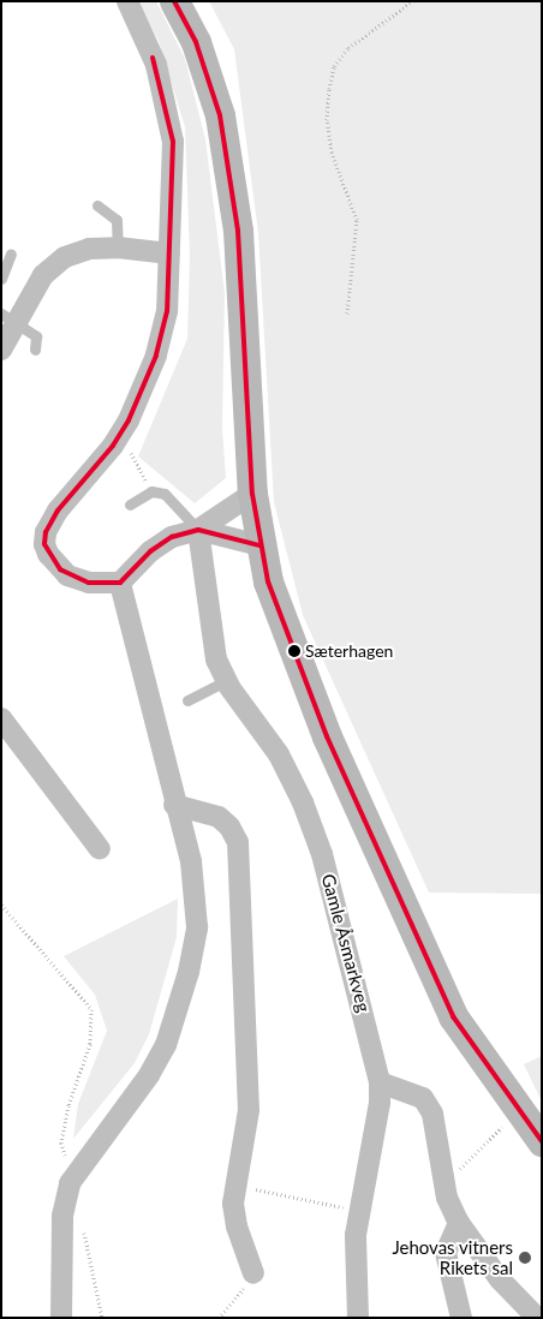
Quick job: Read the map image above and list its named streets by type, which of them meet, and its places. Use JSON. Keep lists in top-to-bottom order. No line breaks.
{"streets":{"street":["Gamle Åsmarkveg"]},"places":["Sæterhagen","Jehovas vitners Rikets sal"]}
